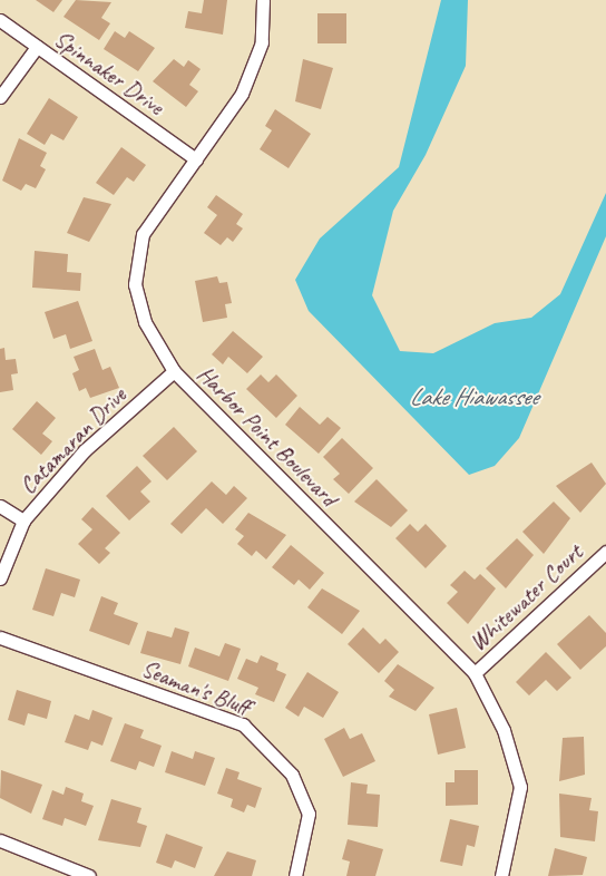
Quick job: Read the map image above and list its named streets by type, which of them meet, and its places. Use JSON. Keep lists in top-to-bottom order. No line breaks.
{"streets":{"street":["Spinnaker Drive","Harbor Point Boulevard","Catamaran Drive","Whitewater Court","Seaman's Bluff"]},"crossings":[["Spinnaker Drive","Harbor Point Boulevard"],["Harbor Point Boulevard","Catamaran Drive"],["Harbor Point Boulevard","Whitewater Court"]],"water":["Lake Hiawassee"]}
